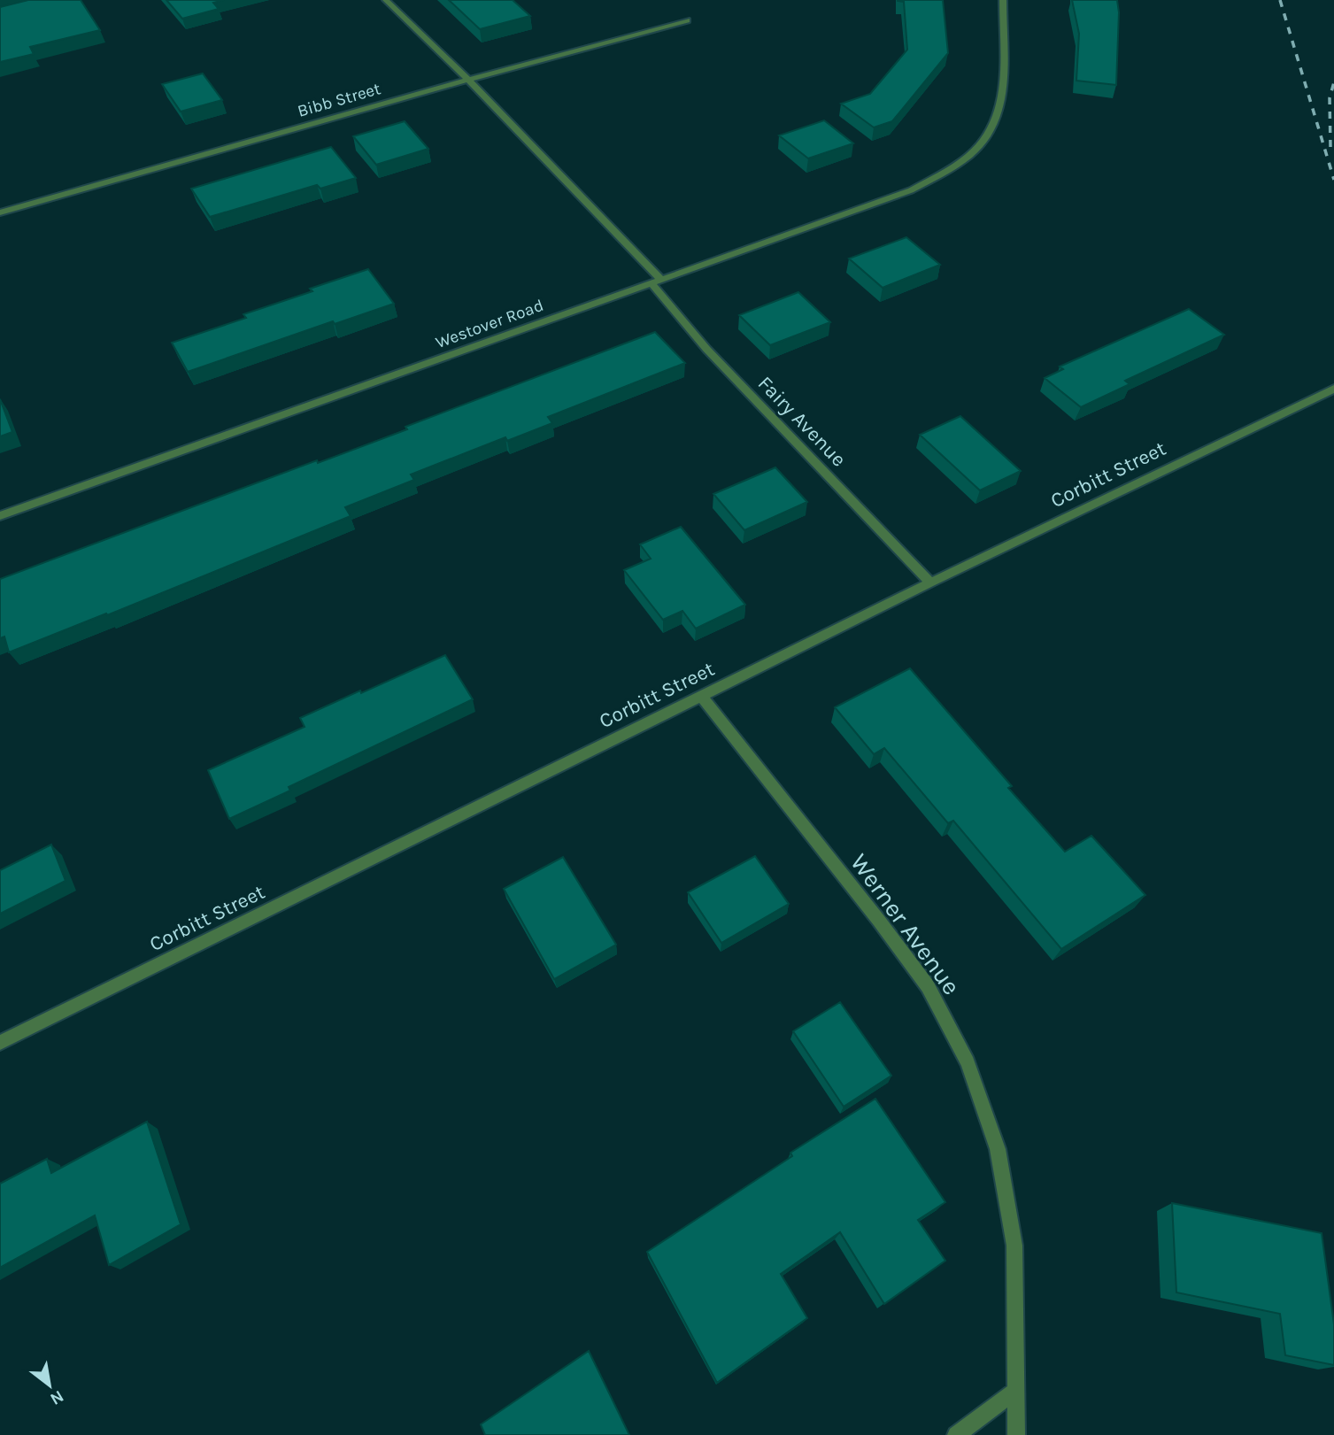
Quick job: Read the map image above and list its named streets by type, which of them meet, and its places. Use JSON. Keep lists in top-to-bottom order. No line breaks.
{"streets":{"street":["Bibb Street","Westover Road","Fairy Avenue","Corbitt Street","Werner Avenue"]},"crossings":[["Bibb Street","Fairy Avenue"],["Westover Road","Fairy Avenue"],["Fairy Avenue","Corbitt Street"],["Corbitt Street","Werner Avenue"]],"north":"bottom right"}
